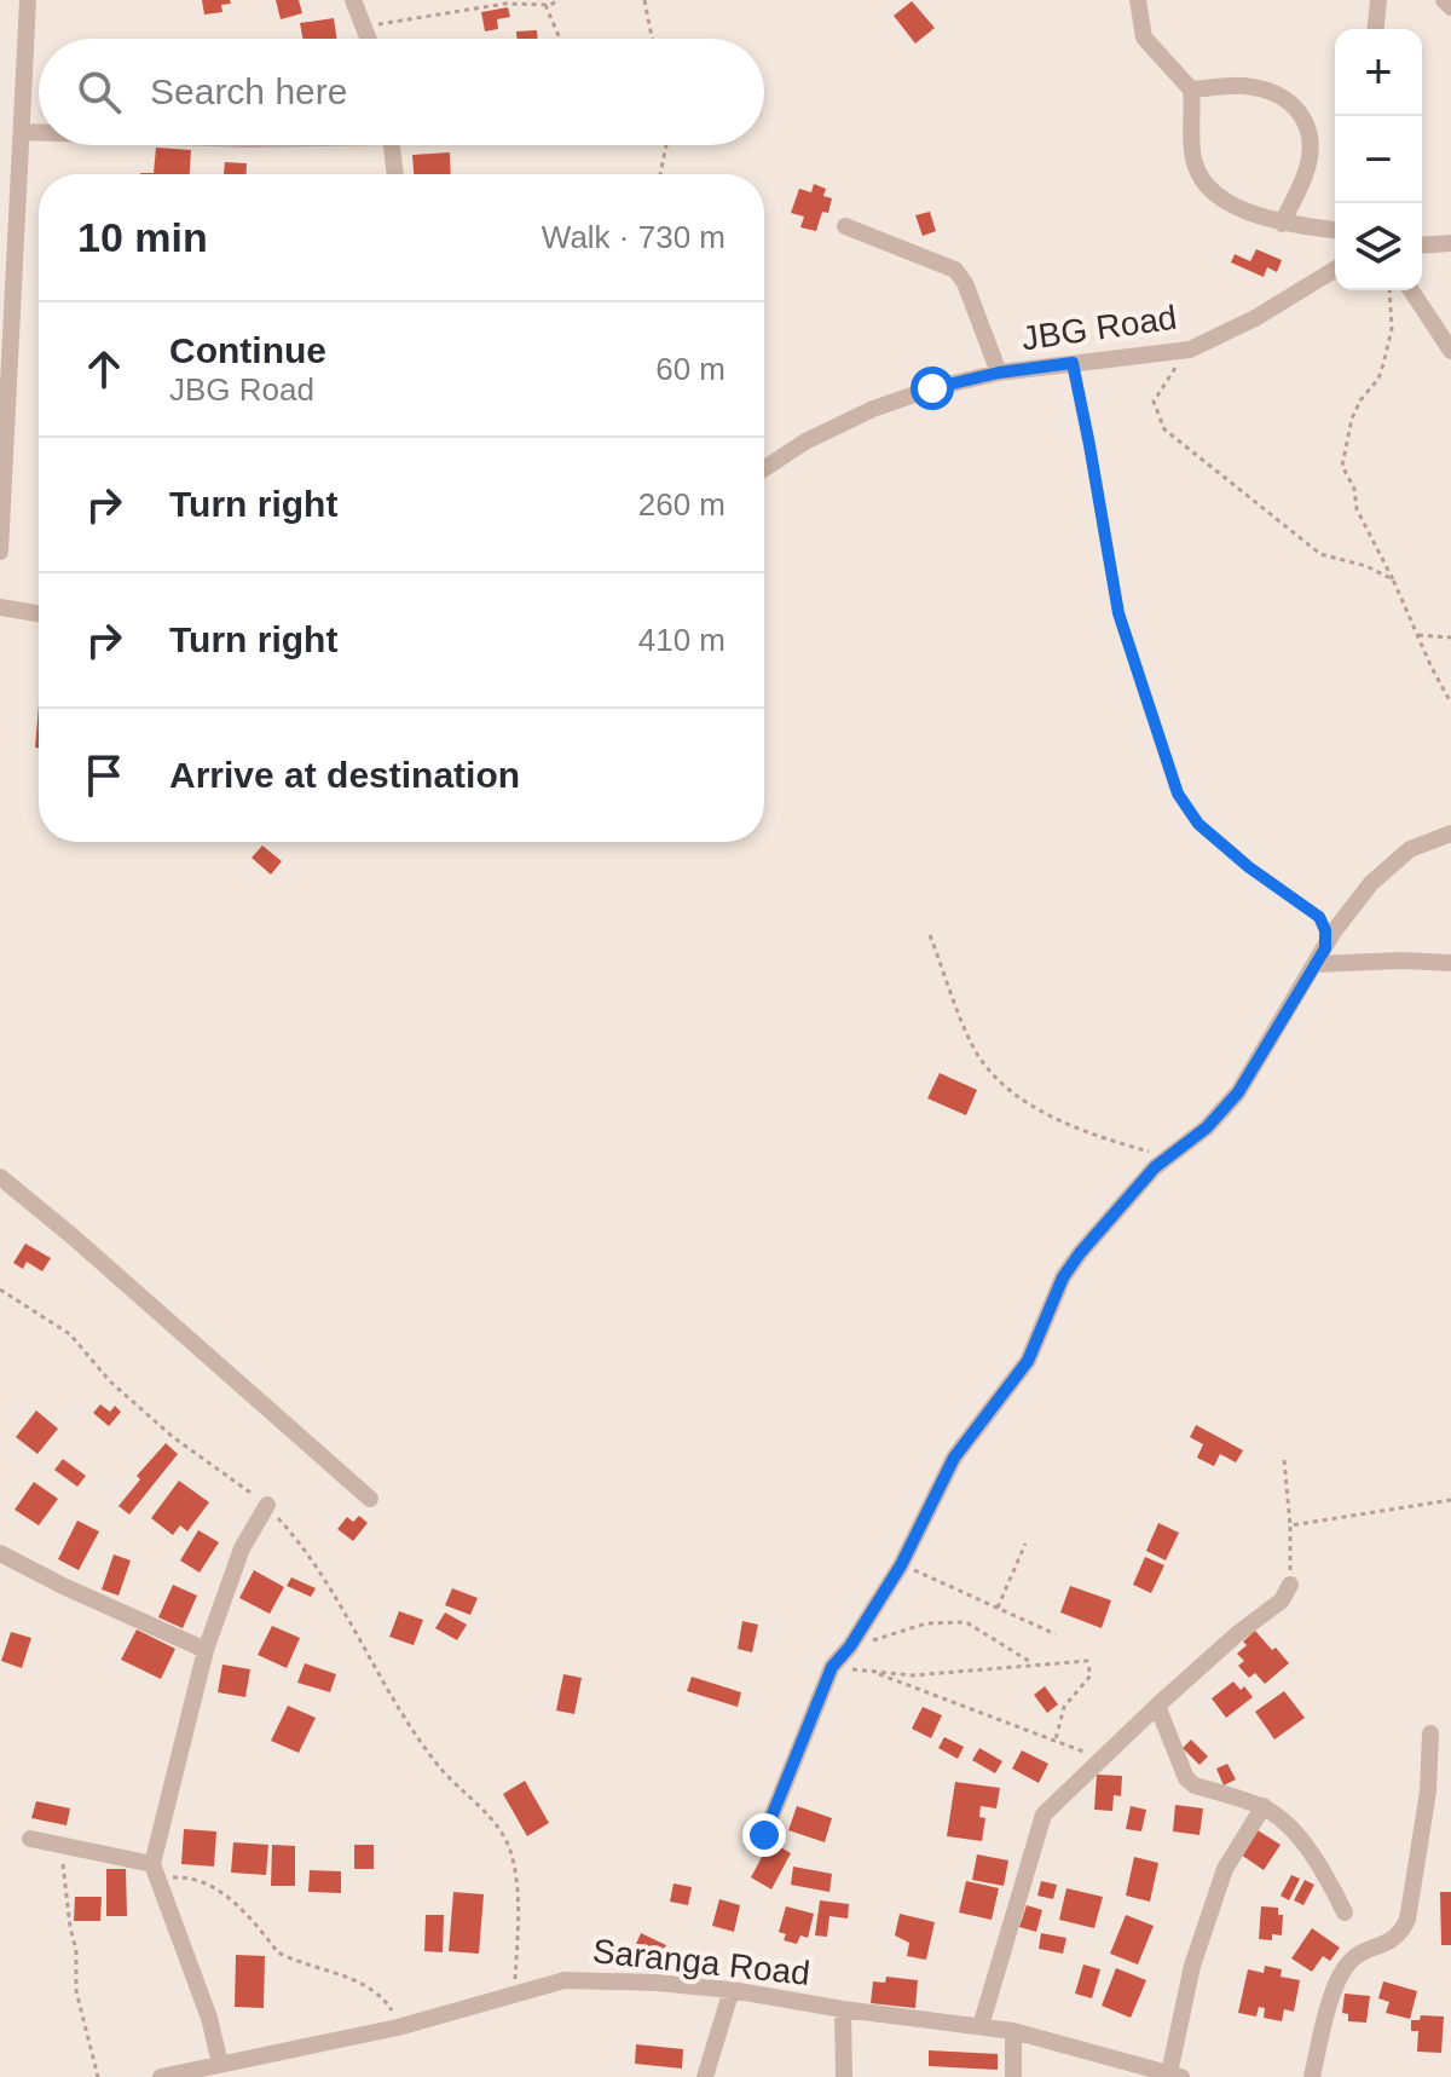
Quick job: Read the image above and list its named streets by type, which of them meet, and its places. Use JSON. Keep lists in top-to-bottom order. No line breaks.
{"streets":{"street":["JBG Road","Saranga Road"]},"page":{"map_buttons":["+","−"],"search":"Search here","heading":["10 min","Walk · 730 m"],"list":[["Continue","JBG Road","60 m"],["Turn right","260 m"],["Turn right","410 m"],"Arrive at destination"]}}
